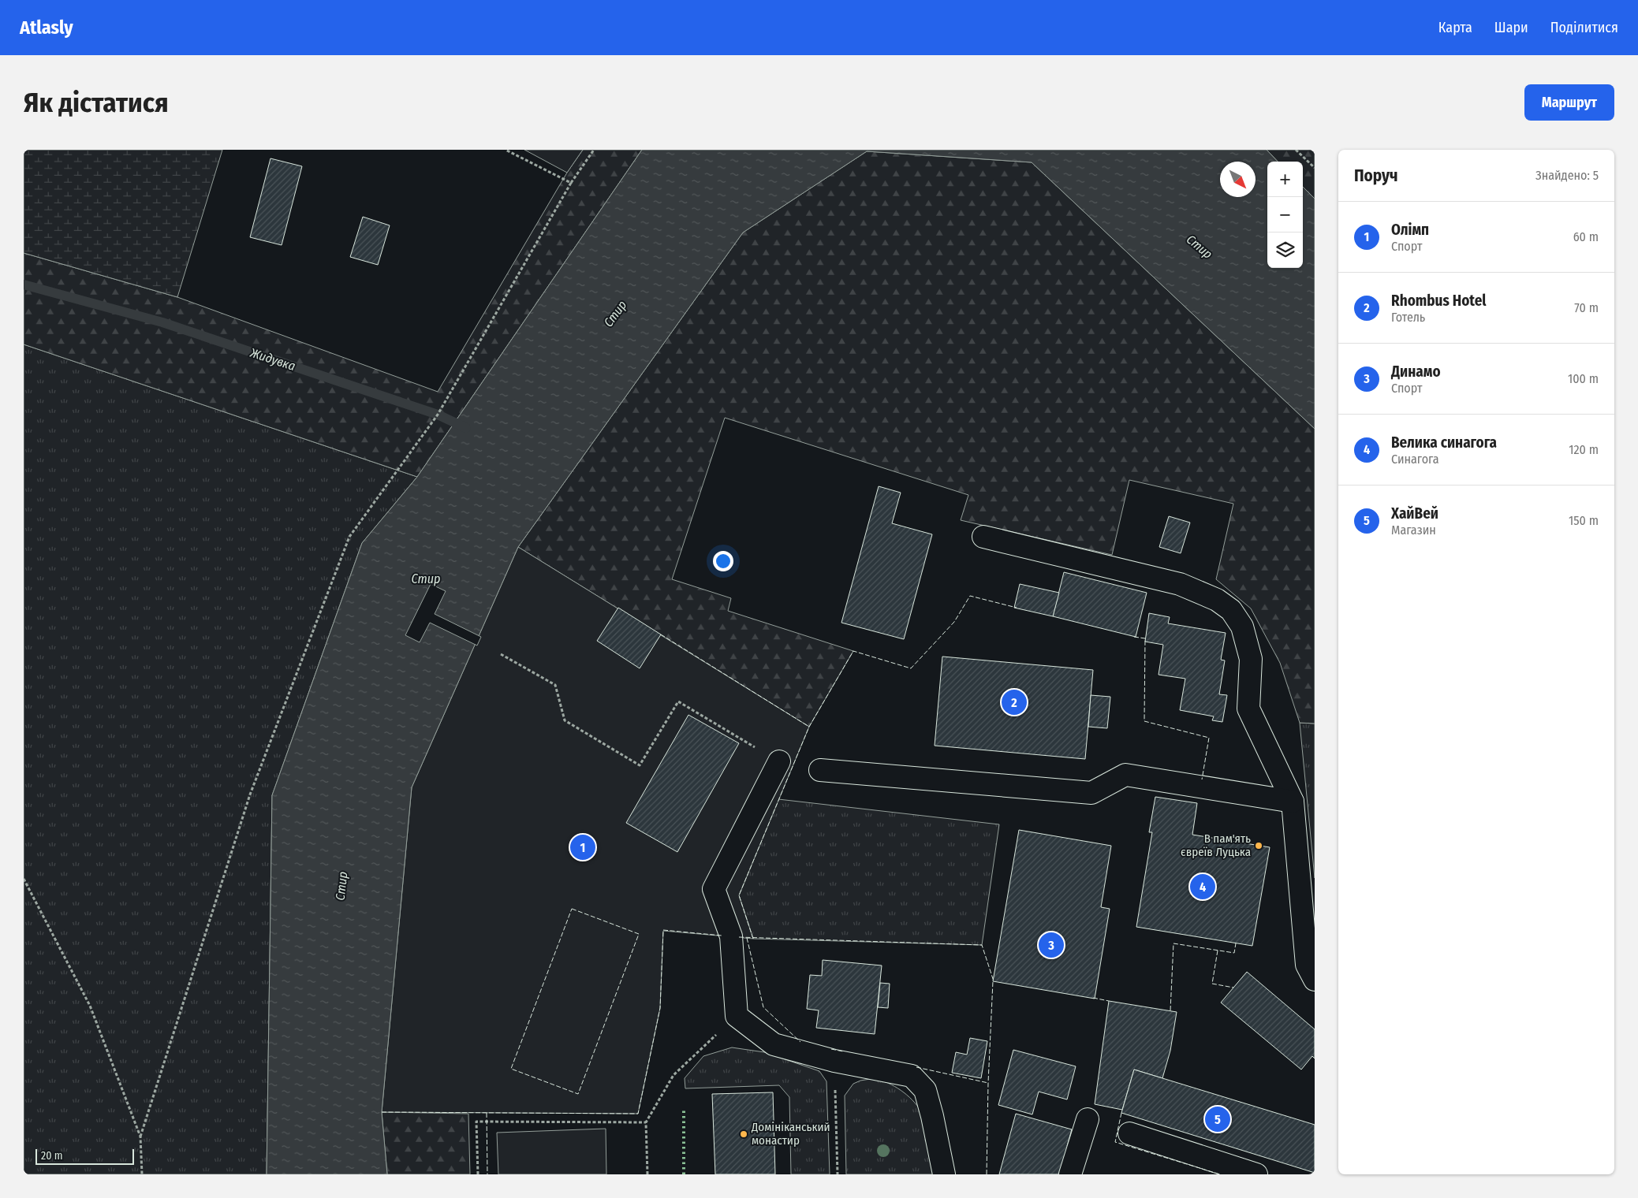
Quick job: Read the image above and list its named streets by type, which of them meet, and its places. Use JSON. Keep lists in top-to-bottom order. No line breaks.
{"water":["Стир","Жидувка"],"places":["В пам'ять євреїв Луцька","Домініканський монастир"],"scale_bar":"20 m","north":"bottom right","page":{"header":"Atlasly","nav":["Карта","Шари","Поділитися"],"buttons":"Маршрут","title":"Як дістатися","heading":["Поруч","Знайдено: 5"],"map_buttons":["+","−"],"list":[{"mark":"1","name":"Олімп","note":"Спорт","value":"60 m"},{"mark":"2","name":"Rhombus Hotel","note":"Готель","value":"70 m"},{"mark":"3","name":"Динамо","note":"Спорт","value":"100 m"},{"mark":"4","name":"Велика синагога","note":"Синагога","value":"120 m"},{"mark":"5","name":"ХайВей","note":"Магазин","value":"150 m"}],"pins":["2","1","4","3","5"],"scale":"20 m"}}
